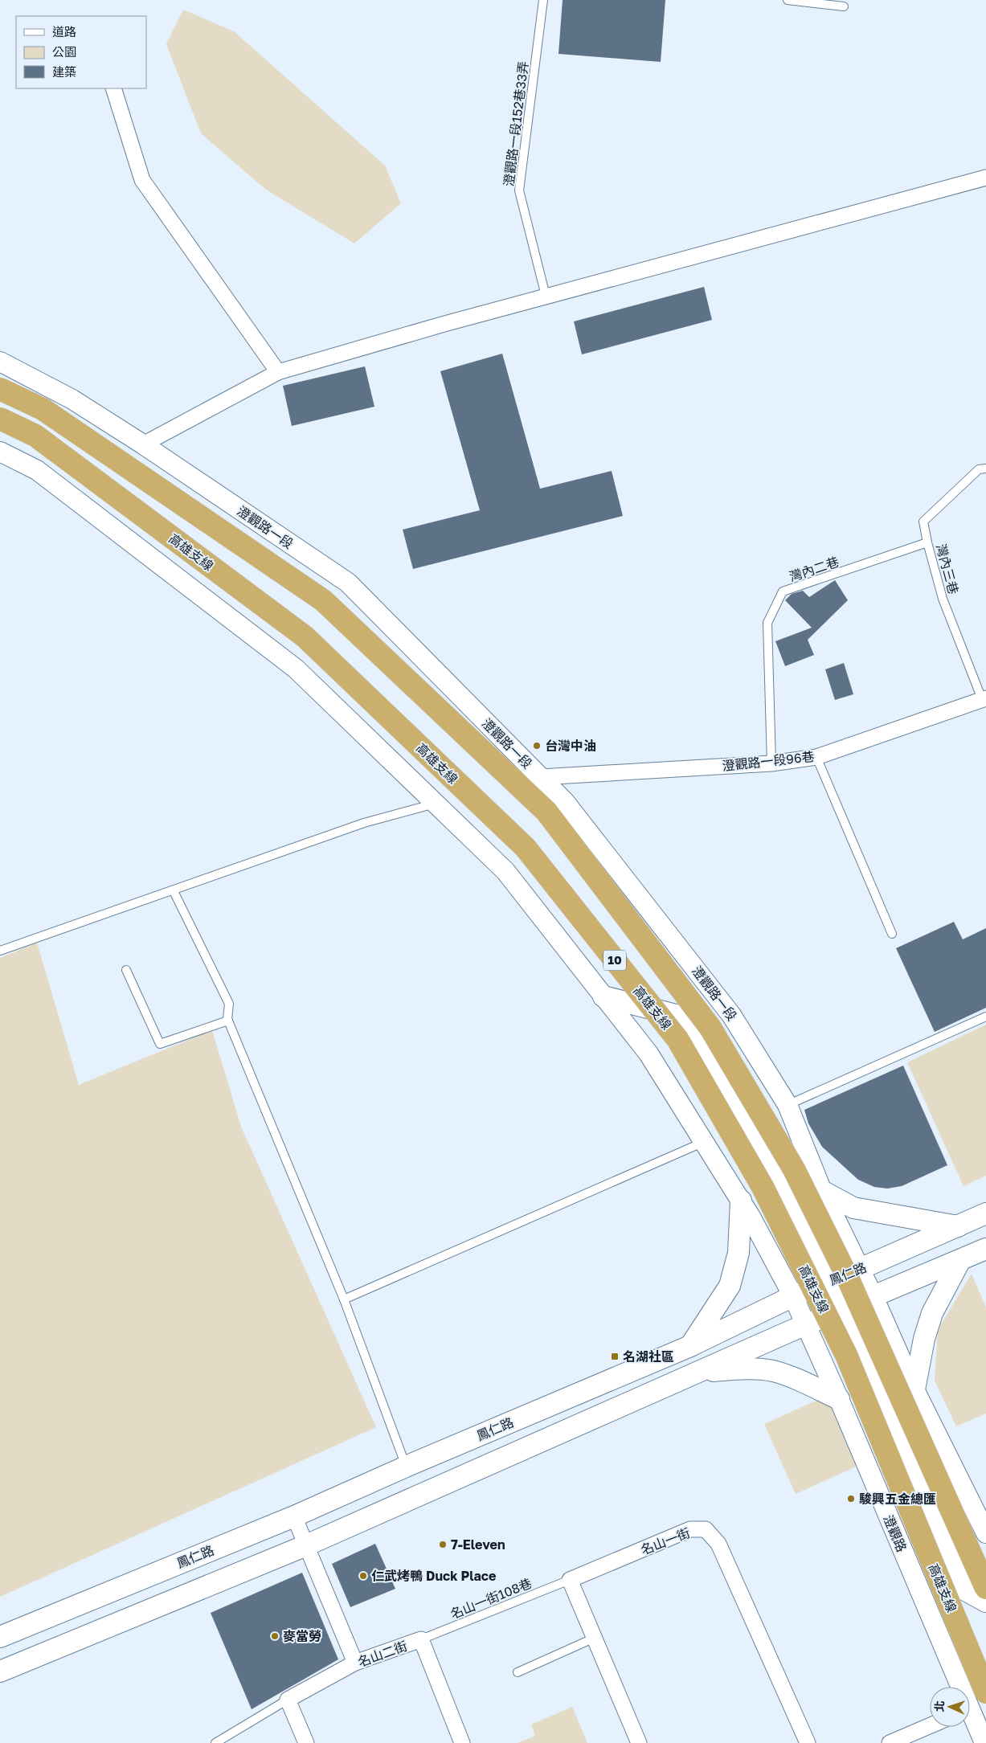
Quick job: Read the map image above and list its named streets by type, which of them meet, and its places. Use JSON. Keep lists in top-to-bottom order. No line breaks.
{"streets":{"highway":["高雄支線","10"],"main road":["鳳仁路"],"street":["澄觀路一段","澄觀路一段96巷","澄觀路","名山一街","名山二街"],"lane":["澄觀路一段152巷33弄","灣內二巷","灣內三巷","名山一街108巷"]},"crossings":[["澄觀路一段","澄觀路一段96巷"],["澄觀路一段","鳳仁路"],["灣內二巷","灣內三巷"],["灣內二巷","澄觀路一段96巷"],["灣內三巷","澄觀路一段96巷"],["名山一街","名山一街108巷"],["名山一街108巷","名山二街"]],"places":{"other":["台灣中油","駿興五金總匯","7-Eleven","仁武烤鴨 Duck Place","麥當勞"],"transit":["名湖社區"]},"legend":["道路","公園","建築"],"north":"left"}
